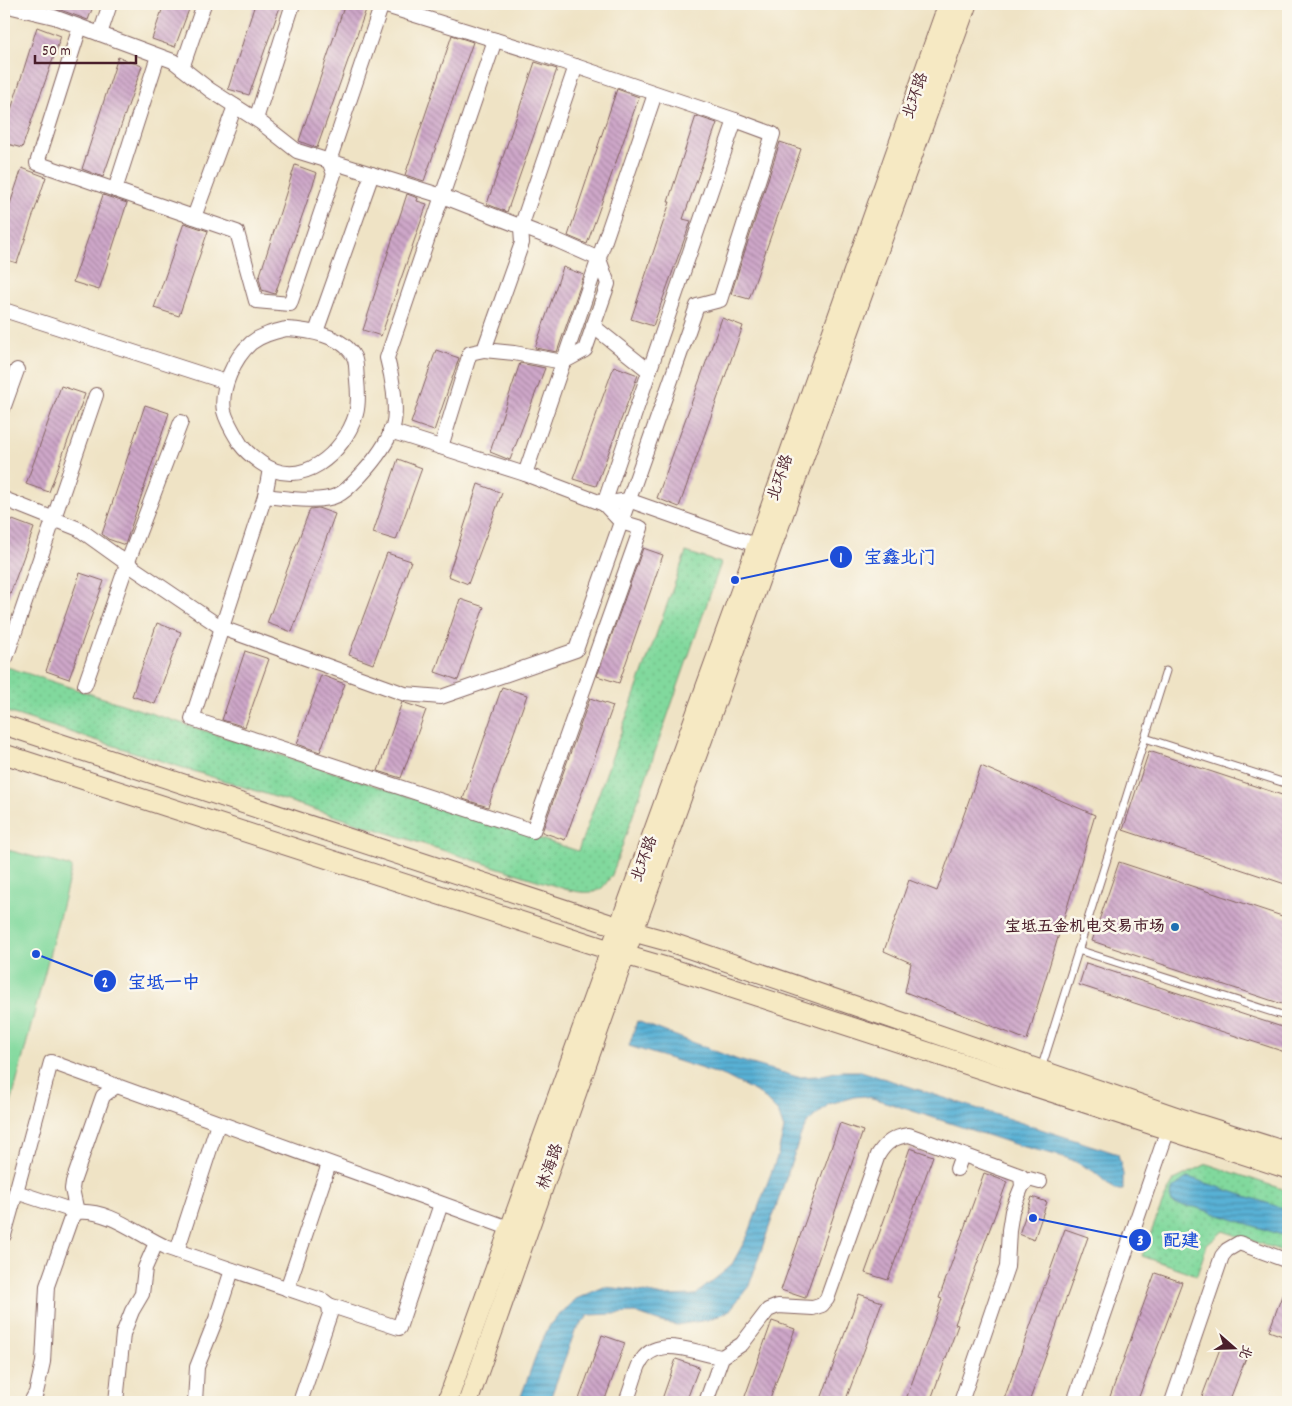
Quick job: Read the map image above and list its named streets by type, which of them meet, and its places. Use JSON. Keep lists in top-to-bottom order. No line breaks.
{"streets":{"main road":["北环路","林海路"]},"crossings":[["北环路","林海路"]],"places":["宝鑫北门","宝坻五金机电交易市场","宝坻一中","配建"],"scale_bar":"50 m","north":"right"}
